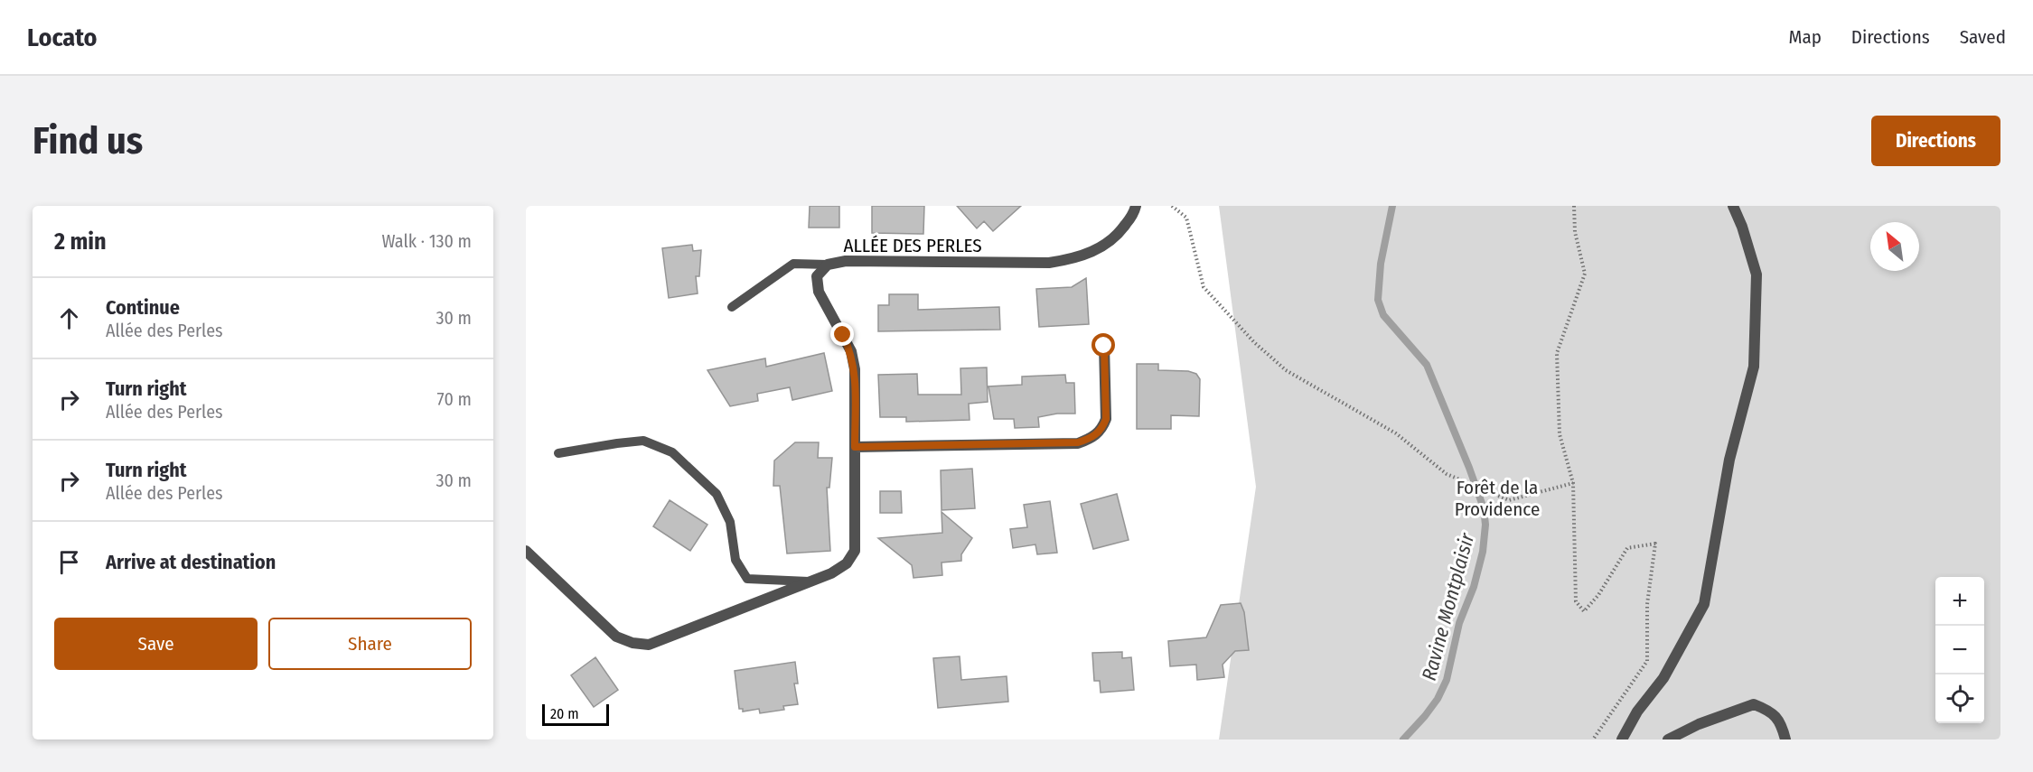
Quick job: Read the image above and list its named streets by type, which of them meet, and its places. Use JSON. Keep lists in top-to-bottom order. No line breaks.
{"streets":{"street":["ALLÉE DES PERLES"]},"water":["Ravine Montplaisir"],"parks":["Forêt de la Providence"],"scale_bar":"20 m","north":"top left","page":{"header":"Locato","nav":["Map","Directions","Saved"],"buttons":["Directions",["Save","Share"]],"title":"Find us","heading":["2 min","Walk · 130 m"],"list":[["Continue","Allée des Perles","30 m"],["Turn right","Allée des Perles","70 m"],["Turn right","Allée des Perles","30 m"],"Arrive at destination"],"map_buttons":["+","−"],"scale":"20 m"}}
